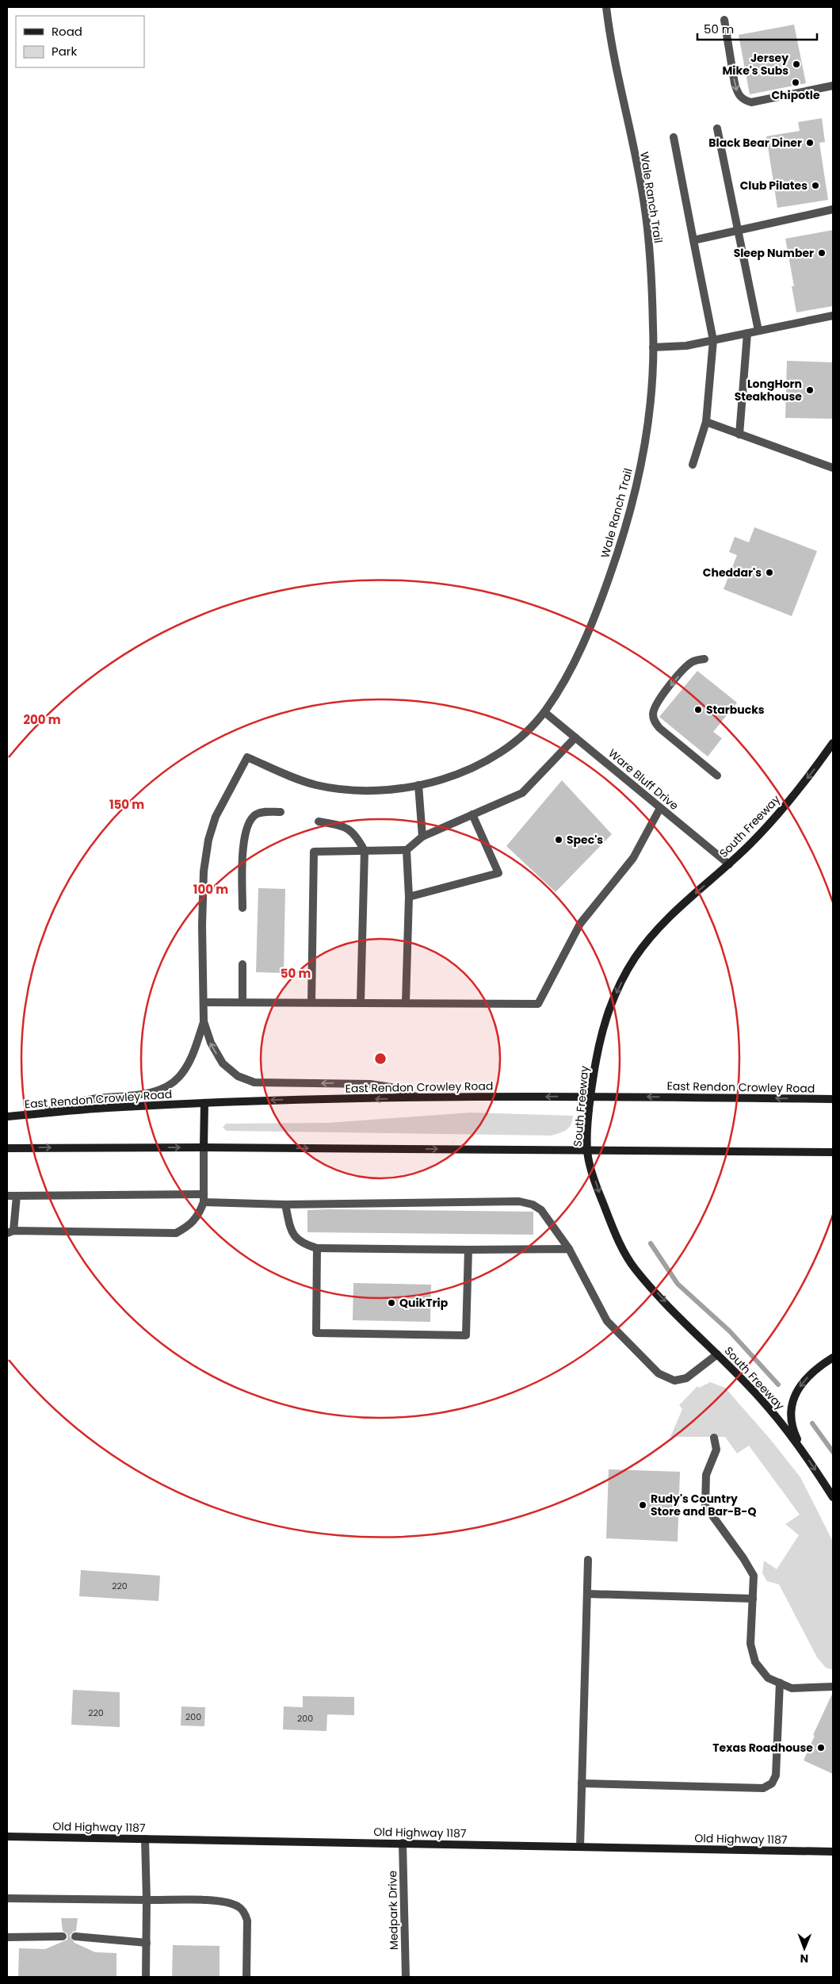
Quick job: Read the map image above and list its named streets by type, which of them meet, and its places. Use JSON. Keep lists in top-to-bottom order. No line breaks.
{"streets":{"main road":["South Freeway","East Rendon Crowley Road","Old Highway 1187"],"street":["Wale Ranch Trail","Ware Bluff Drive","Medpark Drive"]},"crossings":[["Wale Ranch Trail","Ware Bluff Drive"],["Ware Bluff Drive","South Freeway"],["South Freeway","East Rendon Crowley Road"],["Old Highway 1187","Medpark Drive"]],"one_way":["South Freeway"],"places":["Jersey Mike's Subs","Chipotle","Black Bear Diner","Club Pilates","Sleep Number","LongHorn Steakhouse","Cheddar's","Starbucks","Spec's","QuikTrip","Rudy's Country Store and Bar-B-Q","Texas Roadhouse"],"house_numbers":["220","220","200","200"],"legend":["Road","Park"],"scale_bar":"50 m","north":"bottom","rings":["200 m","150 m","100 m","50 m"]}
